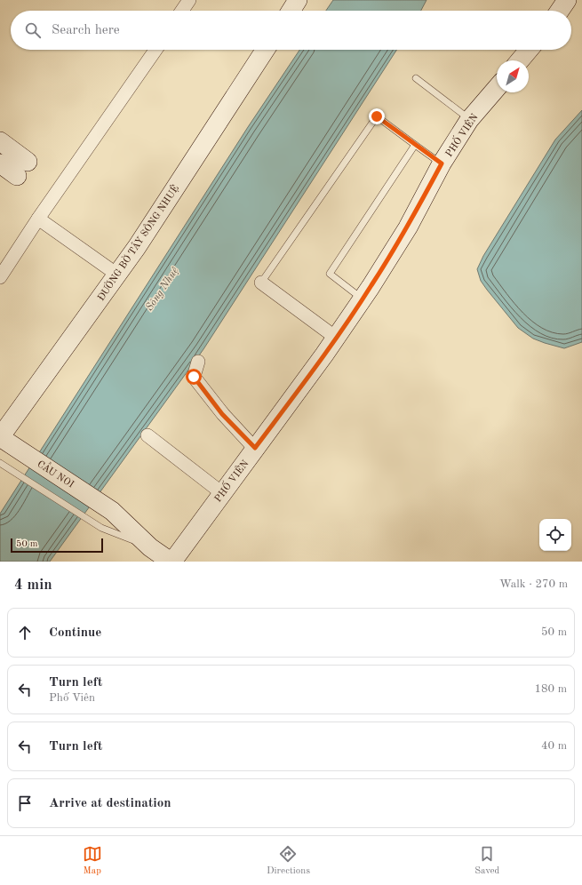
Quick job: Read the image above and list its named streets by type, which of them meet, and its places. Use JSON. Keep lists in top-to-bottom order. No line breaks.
{"streets":{"street":["PHỐ VIÊN","ĐƯỜNG BỜ TÂY SÔNG NHUỆ","CẦU NOI"]},"crossings":[["PHỐ VIÊN","CẦU NOI"],["ĐƯỜNG BỜ TÂY SÔNG NHUỆ","CẦU NOI"]],"water":["Sông Nhuệ"],"scale_bar":"50 m","north":"top right","page":{"search":"Search here","scale":"50 m","heading":["4 min","Walk · 270 m"],"list":[["Continue","50 m"],["Turn left","Phố Viên","180 m"],["Turn left","40 m"],"Arrive at destination"],"nav":["Map","Directions","Saved"]}}
